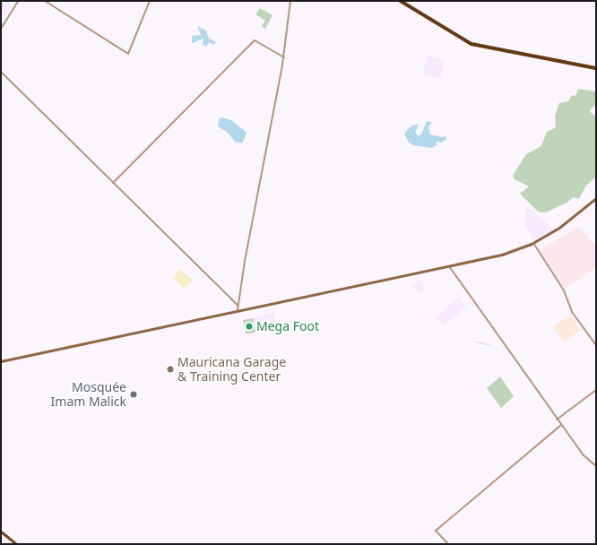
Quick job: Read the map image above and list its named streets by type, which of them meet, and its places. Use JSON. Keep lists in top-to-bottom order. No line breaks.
{"places":["Mega Foot","Mauricana Garage & Training Center","Mosquée Imam Malick"]}
